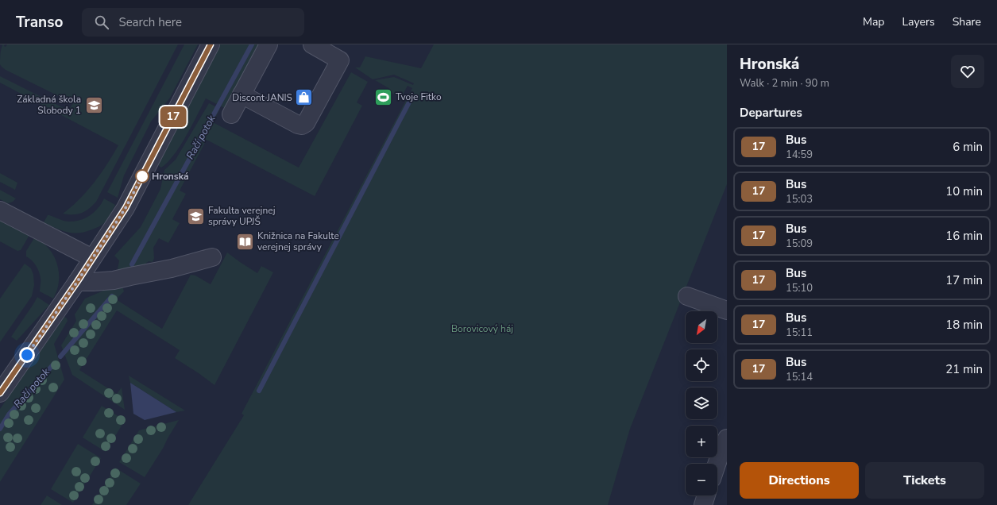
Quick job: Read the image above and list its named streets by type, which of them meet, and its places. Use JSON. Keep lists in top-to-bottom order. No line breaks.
{"water":["Račí potok"],"parks":["Borovicový háj"],"places":{"sports":["Tvoje Fitko"],"shop":["Discont JANIS"],"school or university":["Základná škola Slobody 1","Fakulta verejnej správy UPJŠ"],"other":["Hronská"],"library":["Knižnica na Fakulte verejnej správy"]},"lines":["bus line 17"],"north":"bottom left","page":{"header":"Transo","search":"Search here","nav":["Map","Layers","Share"],"on_map":"17","heading":[["Hronská","Walk · 2 min · 90 m"],"Departures"],"list":[{"mark":"17","name":"Bus","note":"14:59","value":"6 min"},{"mark":"17","name":"Bus","note":"15:03","value":"10 min"},{"mark":"17","name":"Bus","note":"15:09","value":"16 min"},{"mark":"17","name":"Bus","note":"15:10","value":"17 min"},{"mark":"17","name":"Bus","note":"15:11","value":"18 min"},{"mark":"17","name":"Bus","note":"15:14","value":"21 min"}],"map_buttons":["+","−"],"buttons":["Directions","Tickets"]}}
